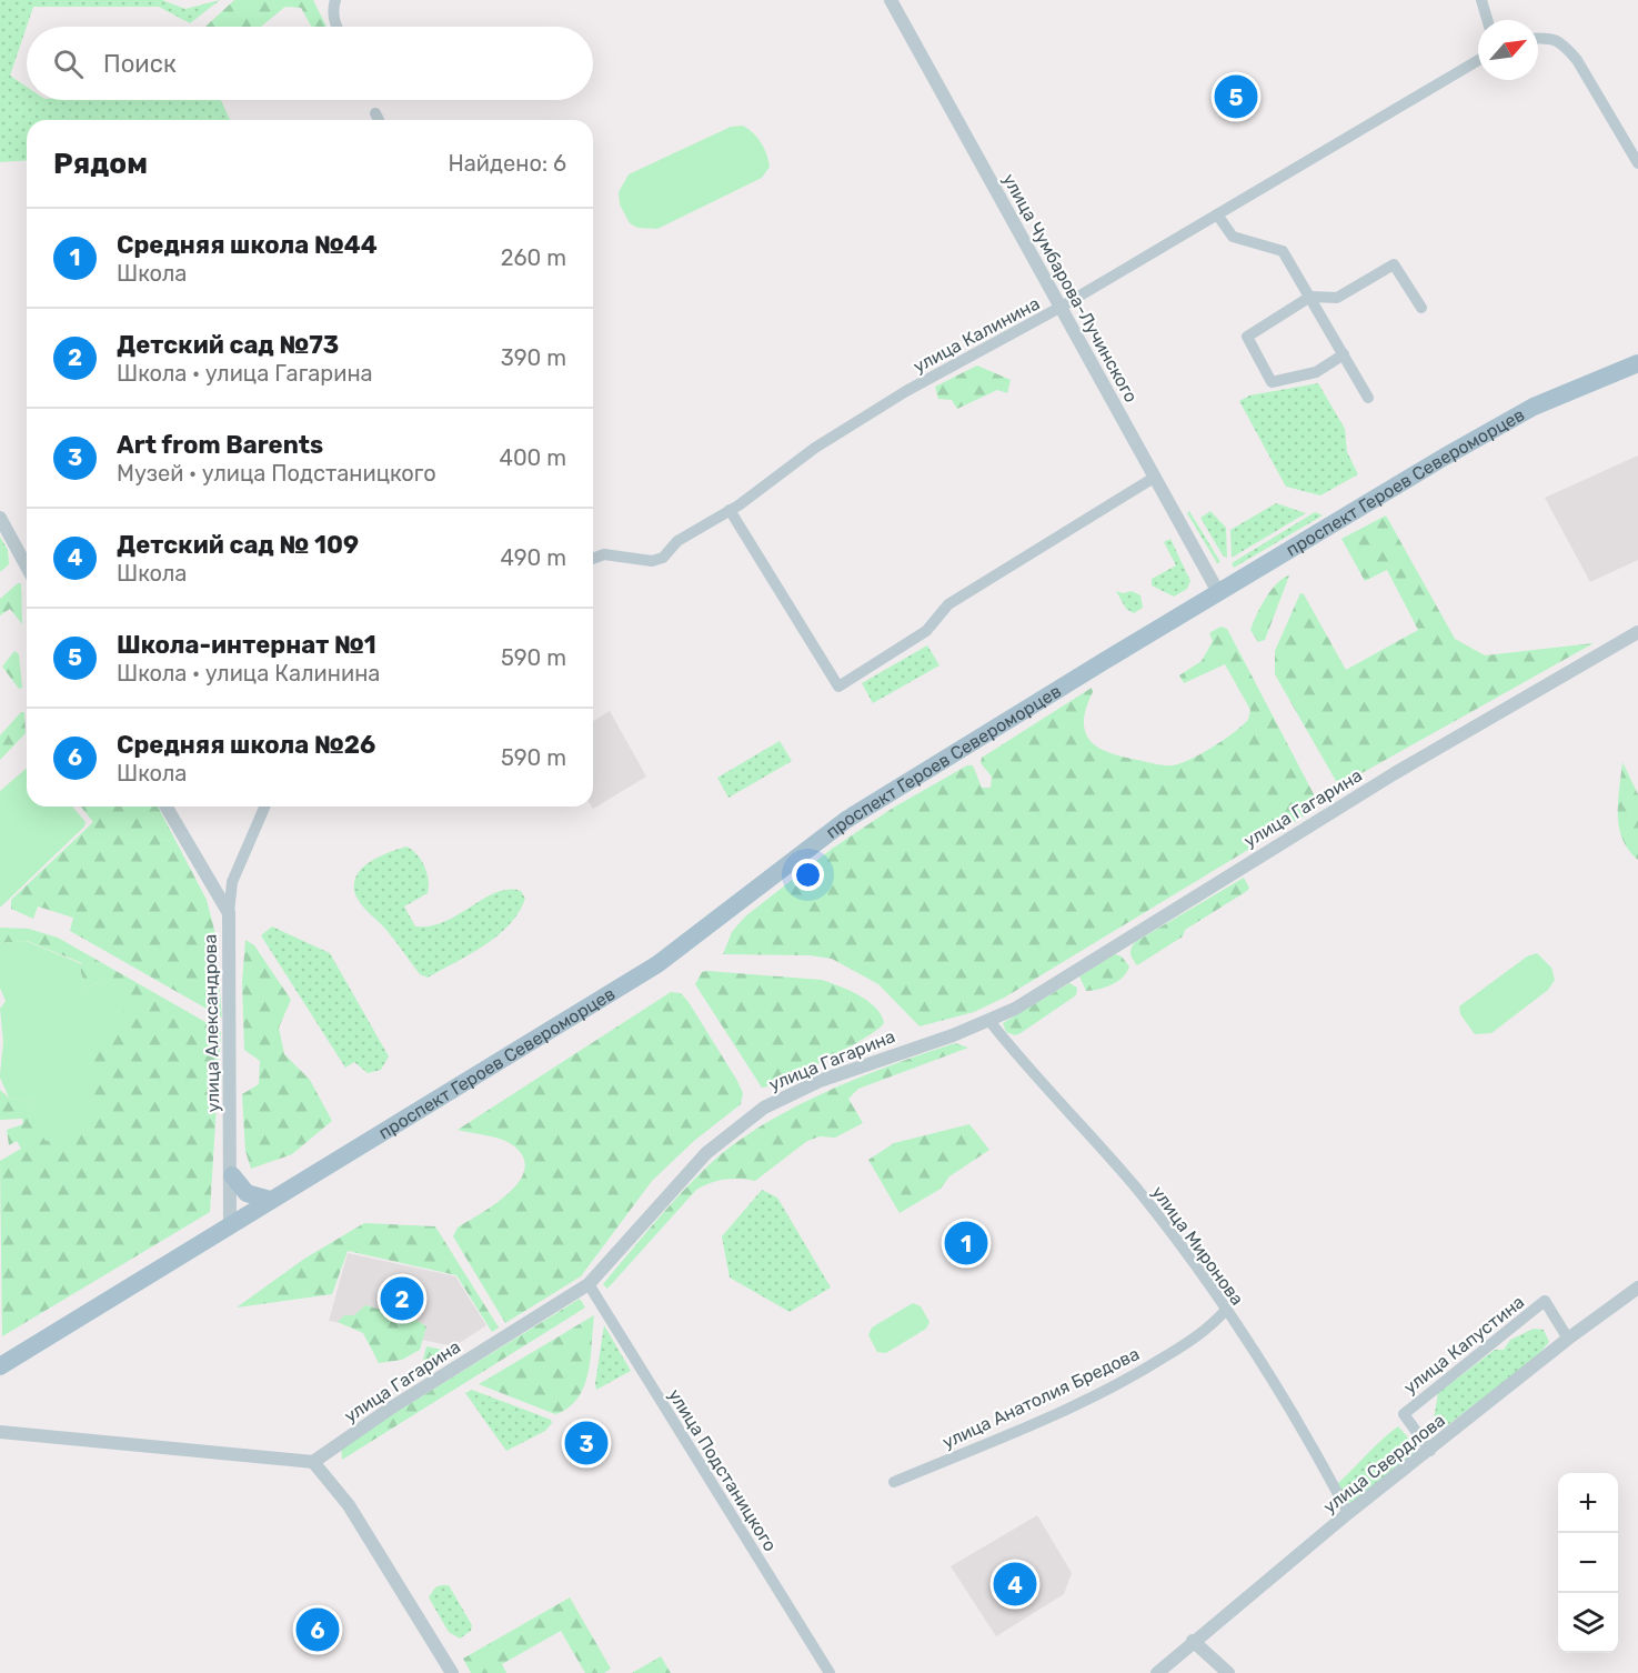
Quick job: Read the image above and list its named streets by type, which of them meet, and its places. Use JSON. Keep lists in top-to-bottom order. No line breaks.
{"streets":{"main road":["проспект Героев Североморцев"],"street":["улица Чумбарова-Лучинского","улица Калинина","улица Гагарина","улица Александрова","улица Миронова","улица Капустина","улица Анатолия Бредова","улица Свердлова","улица Подстаницкого"]},"crossings":[["улица Чумбарова-Лучинского","улица Калинина"],["улица Чумбарова-Лучинского","проспект Героев Североморцев"],["проспект Героев Североморцев","улица Александрова"],["улица Гагарина","улица Миронова"],["улица Гагарина","улица Подстаницкого"],["улица Миронова","улица Анатолия Бредова"],["улица Миронова","улица Свердлова"],["улица Капустина","улица Свердлова"]],"north":"top right","page":{"search":"Поиск","pins":["5","1","2","3","4","6"],"heading":["Рядом","Найдено: 6"],"list":[{"mark":"1","name":"Средняя школа №44","note":"Школа","value":"260 m"},{"mark":"2","name":"Детский сад №73","note":"Школа · улица Гагарина","value":"390 m"},{"mark":"3","name":"Art from Barents","note":"Музей · улица Подстаницкого","value":"400 m"},{"mark":"4","name":"Детский сад № 109","note":"Школа","value":"490 m"},{"mark":"5","name":"Школа-интернат №1","note":"Школа · улица Калинина","value":"590 m"},{"mark":"6","name":"Средняя школа №26","note":"Школа","value":"590 m"}],"map_buttons":["+","−"]}}
